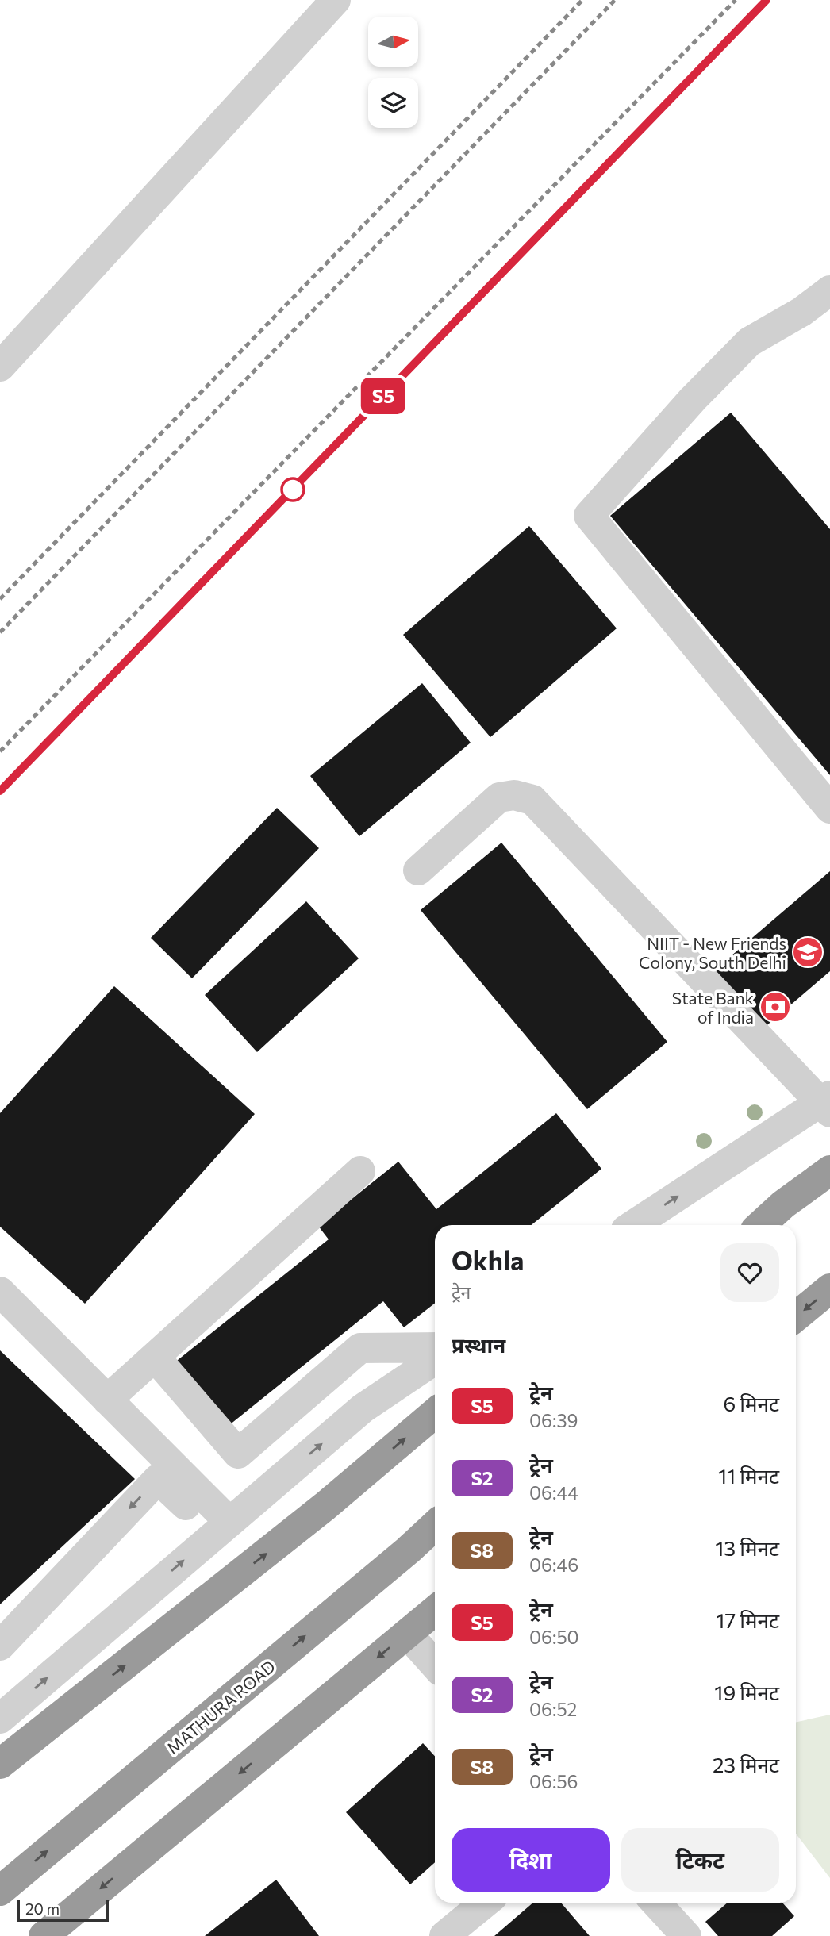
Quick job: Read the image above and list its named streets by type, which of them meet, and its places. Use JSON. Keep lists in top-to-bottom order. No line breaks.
{"streets":{"highway":["MATHURA ROAD"]},"places":{"school or university":["NIIT - New Friends Colony, South Delhi"],"bank":["State Bank of India"]},"scale_bar":"20 m","north":"right","page":{"on_map":"S5","heading":[["Okhla","ट्रेन"],"प्रस्थान"],"list":[{"mark":"S5","name":"ट्रेन","note":"06:39","value":"6 मिनट"},{"mark":"S2","name":"ट्रेन","note":"06:44","value":"11 मिनट"},{"mark":"S8","name":"ट्रेन","note":"06:46","value":"13 मिनट"},{"mark":"S5","name":"ट्रेन","note":"06:50","value":"17 मिनट"},{"mark":"S2","name":"ट्रेन","note":"06:52","value":"19 मिनट"},{"mark":"S8","name":"ट्रेन","note":"06:56","value":"23 मिनट"}],"buttons":["दिशा","टिकट"],"scale":"20 m"}}
